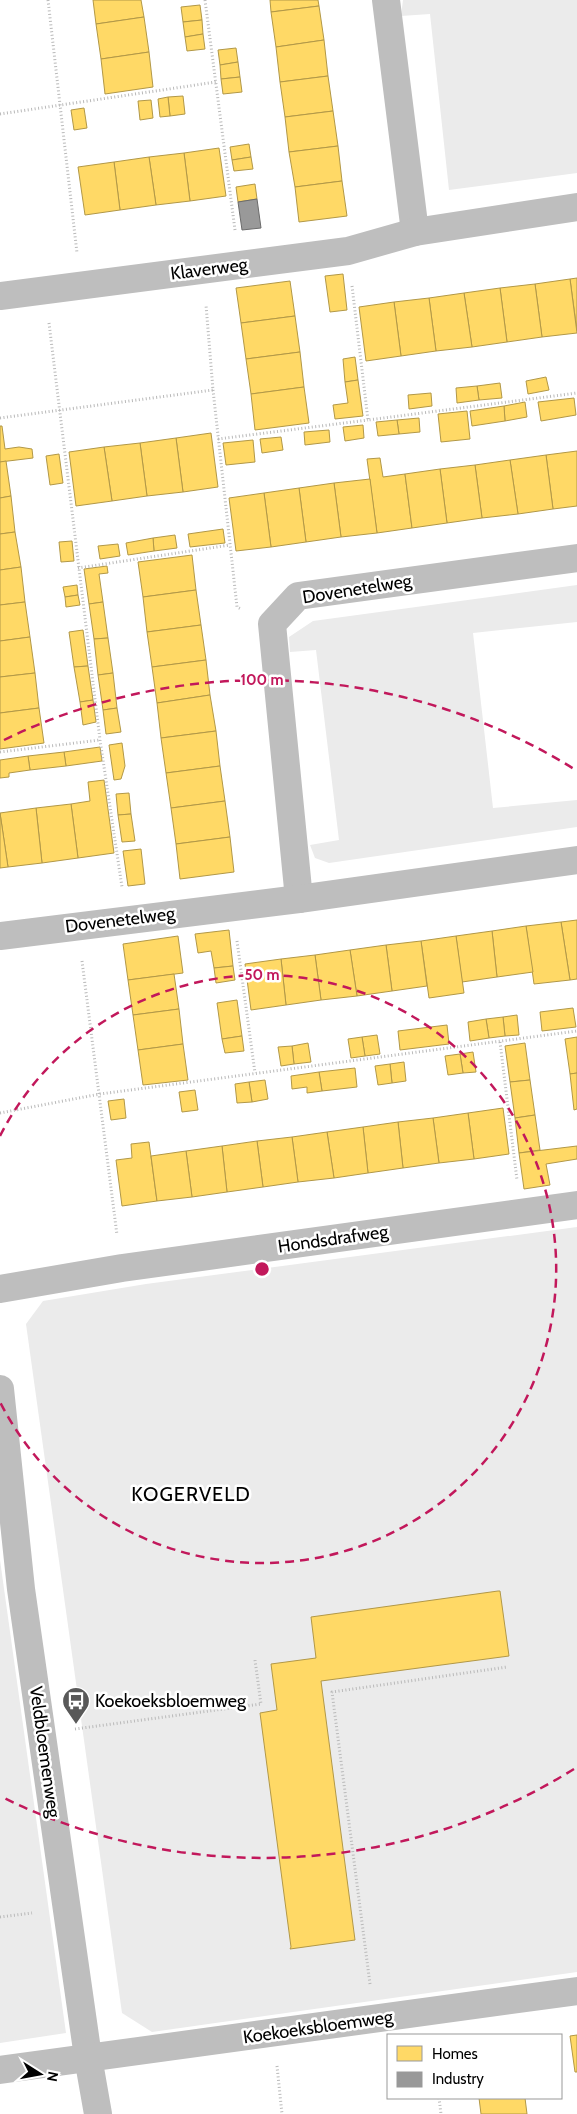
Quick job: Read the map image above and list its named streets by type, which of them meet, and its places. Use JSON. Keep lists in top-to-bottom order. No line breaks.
{"streets":{"street":["Klaverweg","Dovenetelweg","Hondsdrafweg","Veldbloemenweg","Koekoeksbloemweg"]},"crossings":[["Veldbloemenweg","Koekoeksbloemweg"]],"districts":["KOGERVELD"],"places":{"bus stop":["Koekoeksbloemweg"]},"legend":["Homes","Industry"],"north":"right","rings":["100 m","50 m"]}
